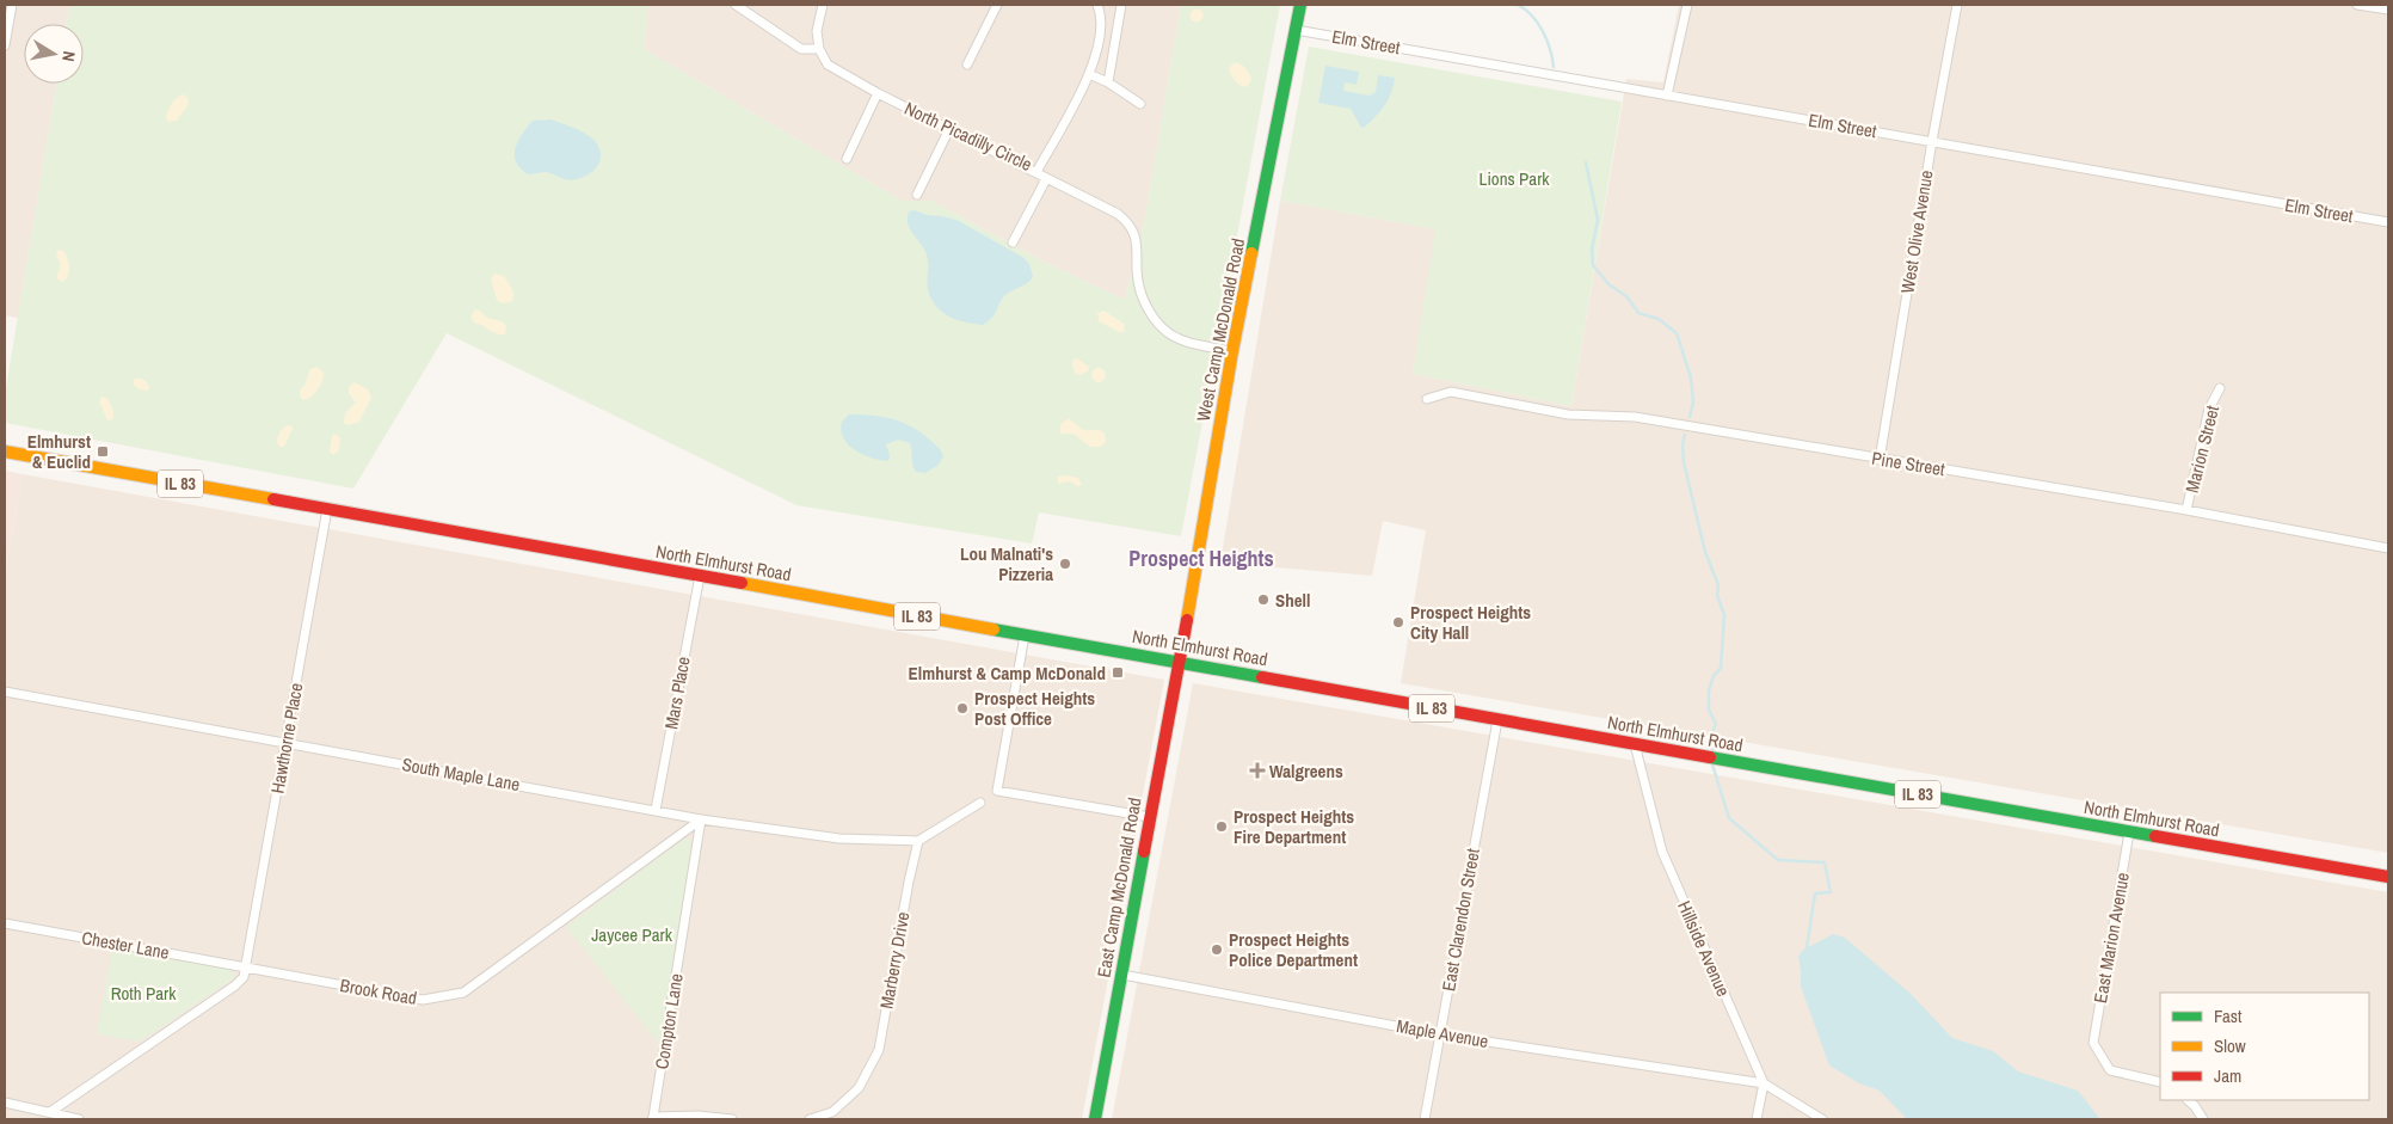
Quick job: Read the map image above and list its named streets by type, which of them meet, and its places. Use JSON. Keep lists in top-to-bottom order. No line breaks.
{"streets":{"main road":["West Camp McDonald Road","IL 83","North Elmhurst Road","East Camp McDonald Road"],"street":["Elm Street","North Picadilly Circle","West Olive Avenue","Marion Street","Pine Street","Mars Place","Hawthorne Place","South Maple Lane","East Clarendon Street","East Marion Avenue","Chester Lane","Hillside Avenue","Marberry Drive","Brook Road","Compton Lane","Maple Avenue"]},"crossings":[["Elm Street","West Olive Avenue"],["Elm Street","West Camp McDonald Road"],["West Olive Avenue","Pine Street"],["West Camp McDonald Road","North Elmhurst Road"],["West Camp McDonald Road","East Camp McDonald Road"],["Marion Street","Pine Street"],["North Elmhurst Road","Mars Place"],["North Elmhurst Road","Hawthorne Place"],["North Elmhurst Road","East Camp McDonald Road"],["North Elmhurst Road","East Clarendon Street"],["North Elmhurst Road","East Marion Avenue"],["North Elmhurst Road","Hillside Avenue"],["Mars Place","South Maple Lane"],["Hawthorne Place","South Maple Lane"],["Hawthorne Place","Chester Lane"],["Hawthorne Place","Brook Road"],["South Maple Lane","Marberry Drive"],["South Maple Lane","Brook Road"],["South Maple Lane","Compton Lane"],["East Camp McDonald Road","Maple Avenue"],["East Clarendon Street","Maple Avenue"],["Chester Lane","Brook Road"],["Hillside Avenue","Maple Avenue"],["Brook Road","Compton Lane"]],"districts":["Prospect Heights"],"parks":["Lions Park","Jaycee Park","Roth Park"],"places":{"transit":["Elmhurst & Euclid","Elmhurst & Camp McDonald"],"other":["Lou Malnati's Pizzeria","Shell","Prospect Heights City Hall","Prospect Heights Post Office","Prospect Heights Fire Department","Prospect Heights Police Department"],"health":["Walgreens"]},"legend":["Fast","Slow","Jam"],"north":"right"}
